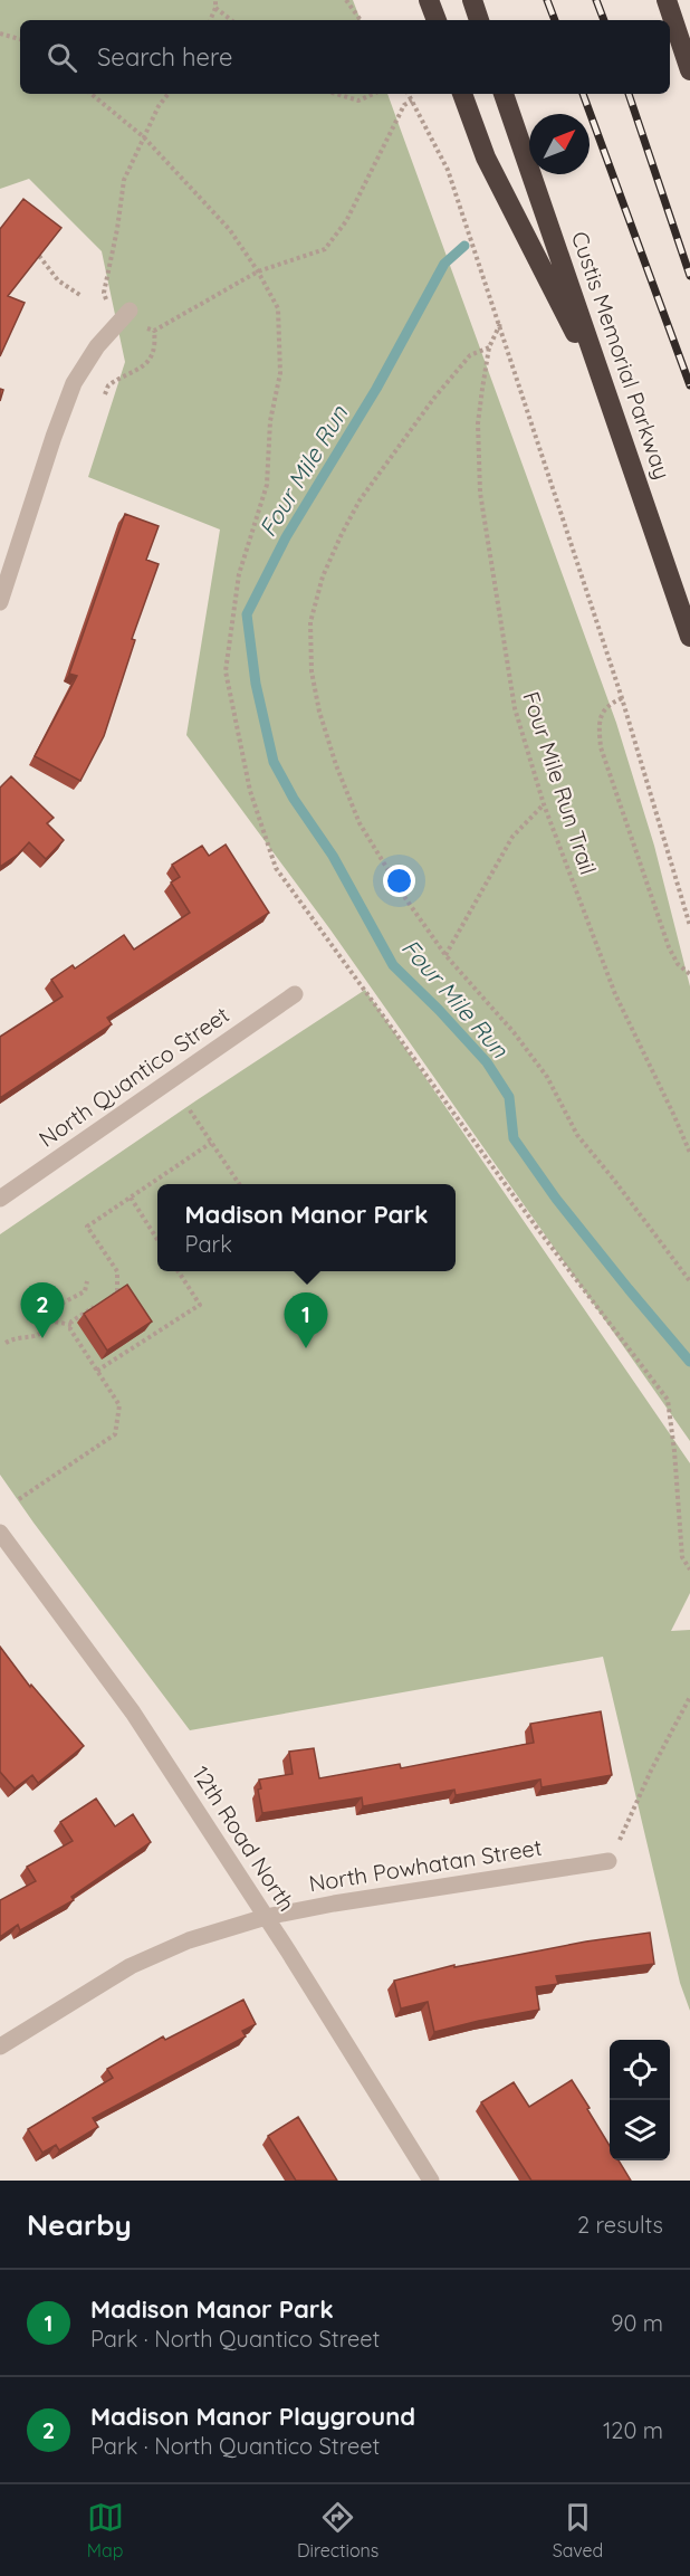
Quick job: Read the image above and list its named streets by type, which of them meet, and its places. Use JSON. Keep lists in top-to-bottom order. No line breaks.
{"streets":{"highway":["Custis Memorial Parkway"],"street":["North Quantico Street","12th Road North","North Powhatan Street"],"path":["Four Mile Run Trail"]},"crossings":[["12th Road North","North Powhatan Street"]],"water":["Four Mile Run"],"north":"top right","page":{"search":"Search here","popup":["Madison Manor Park","Park"],"pins":["2","1"],"heading":["Nearby","2 results"],"list":[{"mark":"1","name":"Madison Manor Park","note":"Park · North Quantico Street","value":"90 m"},{"mark":"2","name":"Madison Manor Playground","note":"Park · North Quantico Street","value":"120 m"}],"nav":["Map","Directions","Saved"]}}
